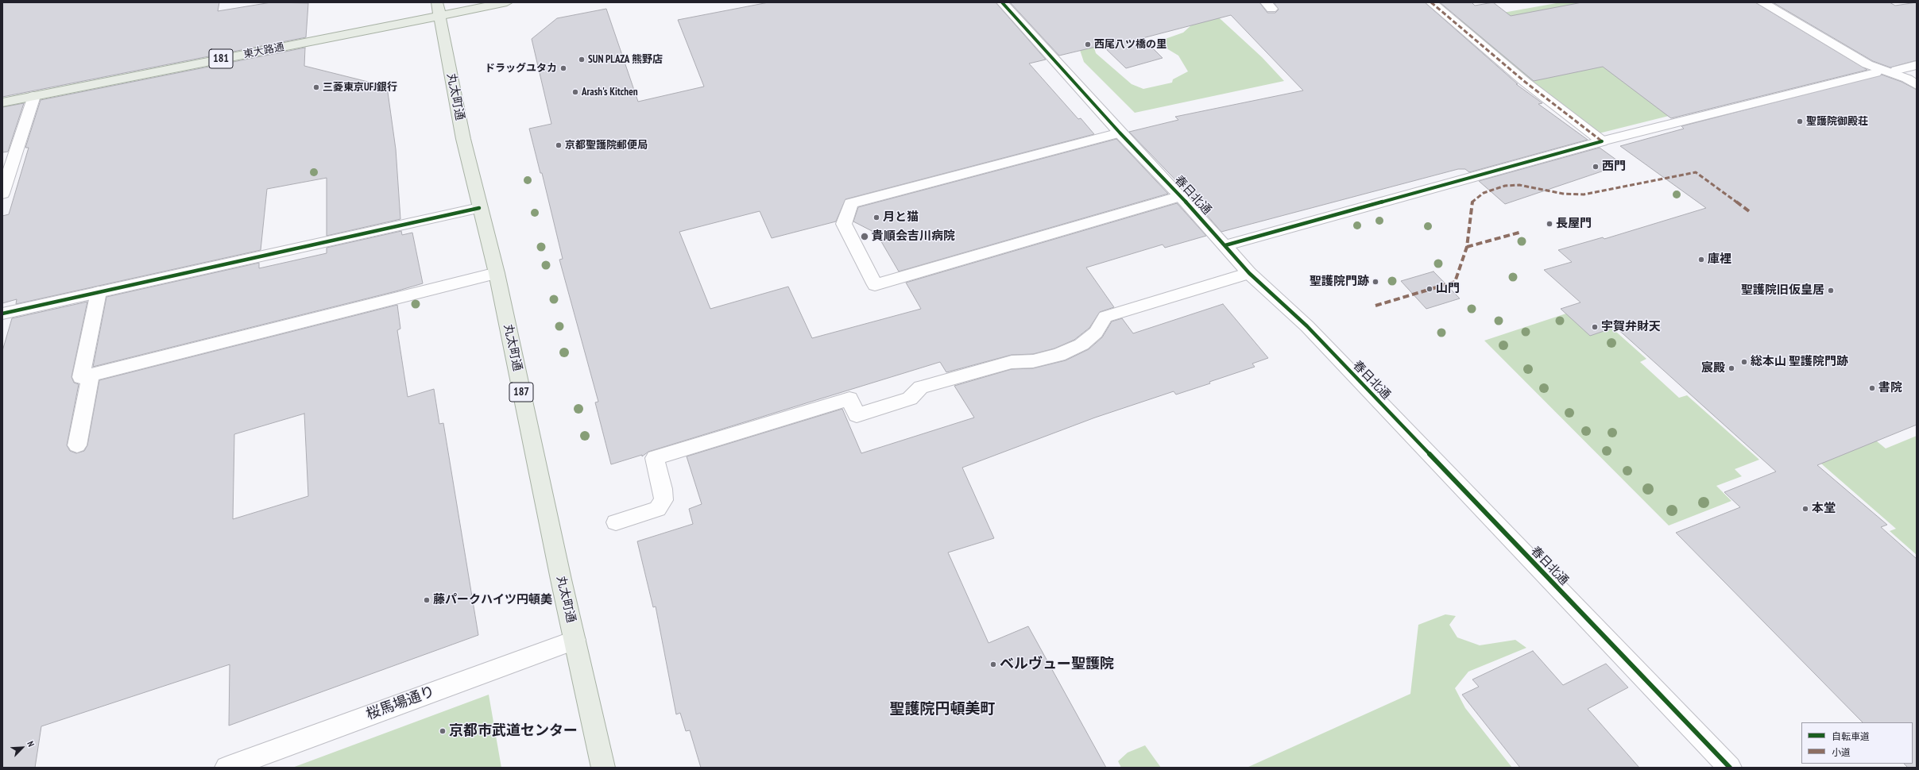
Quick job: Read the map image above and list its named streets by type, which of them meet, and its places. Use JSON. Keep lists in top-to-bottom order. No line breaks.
{"streets":{"main road":["東大路通","181","丸太町通","187"],"street":["春日北通","桜馬場通り"]},"crossings":[["東大路通","丸太町通"],["丸太町通","桜馬場通り"]],"districts":["聖護院円頓美町"],"places":["西尾八ツ橋の里","SUN PLAZA 熊野店","ドラッグユタカ","三菱東京UFJ銀行","Arash's Kitchen","聖護院御殿荘","京都聖護院郵便局","西門","月と猫","長屋門","貴順会吉川病院","庫裡","聖護院門跡","山門","聖護院旧仮皇居","宇賀弁財天","総本山 聖護院門跡","宸殿","書院","本堂","藤パークハイツ円頓美","ベルヴュー聖護院","京都市武道センター"],"legend":["自転車道","小道"],"north":"top right"}
